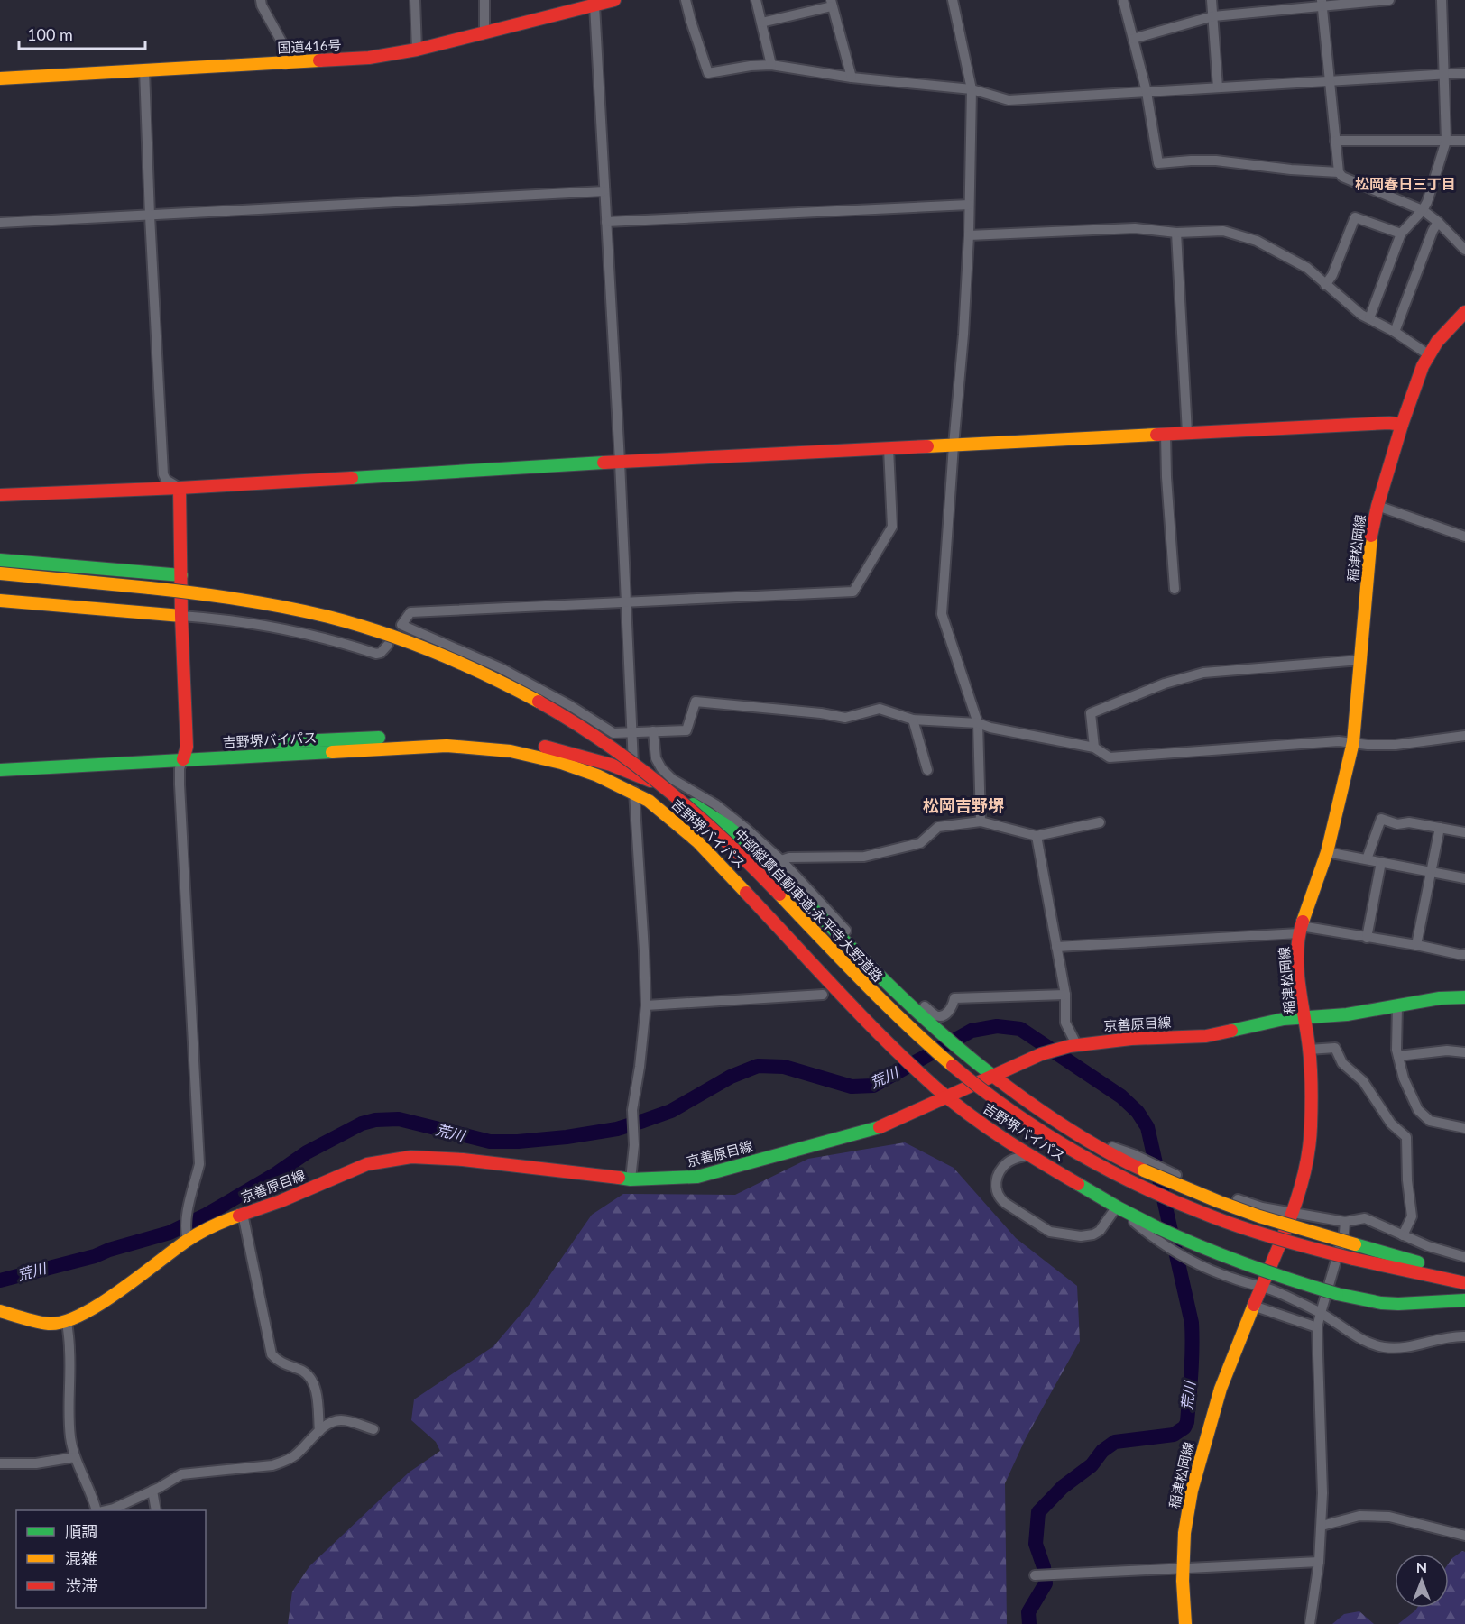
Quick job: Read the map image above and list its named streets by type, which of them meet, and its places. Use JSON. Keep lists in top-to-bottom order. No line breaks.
{"streets":{"main road":["国道416号","稲津松岡線","吉野堺バイパス","中部縦貫自動車道;永平寺大野道路","京善原目線"]},"crossings":[["稲津松岡線","京善原目線"],["吉野堺バイパス","京善原目線"]],"districts":["松岡春日三丁目","松岡吉野堺"],"water":["荒川"],"legend":["順調","混雑","渋滞"],"scale_bar":"100 m","north":"top"}
